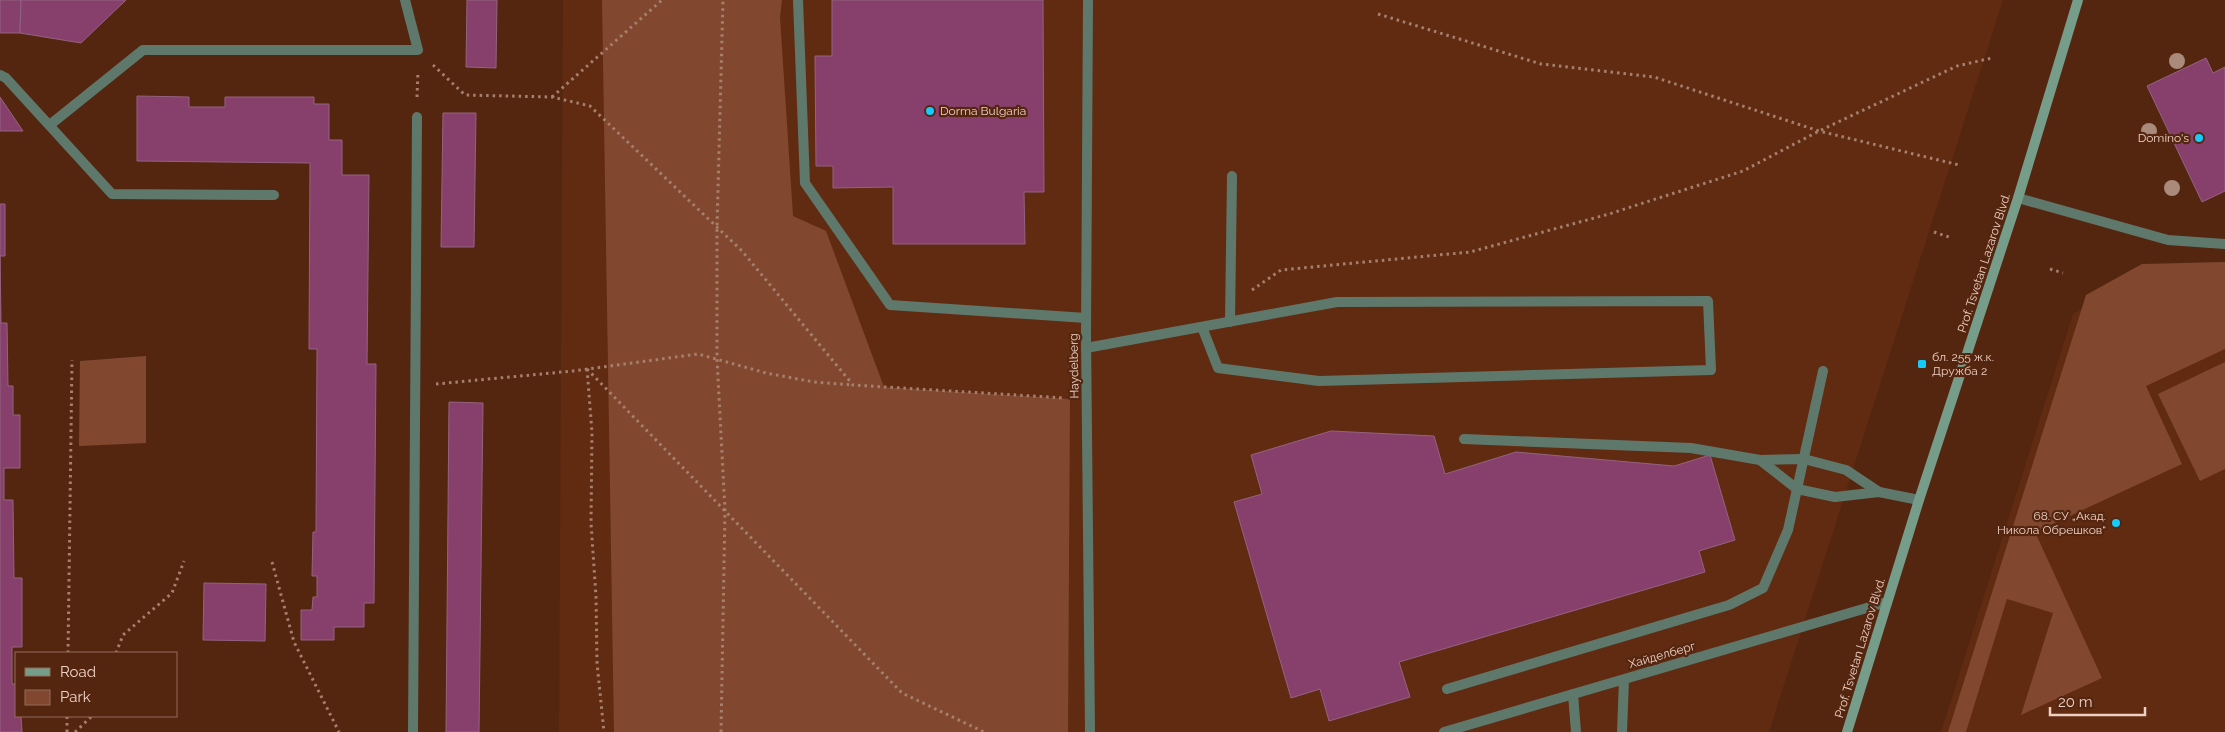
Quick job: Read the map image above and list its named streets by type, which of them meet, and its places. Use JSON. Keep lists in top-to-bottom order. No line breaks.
{"streets":{"main road":["Prof. Tsvetan Lazarov Blvd."],"street":["Haydelberg","Хайделберг"]},"crossings":[["Prof. Tsvetan Lazarov Blvd.","Хайделберг"]],"places":{"other":["Dorma Bulgaria","Domino's","68. СУ „Акад. Никола Обрешков“"],"transit":["бл. 255 ж.к. Дружба 2"]},"legend":["Road","Park"],"scale_bar":"20 m"}
